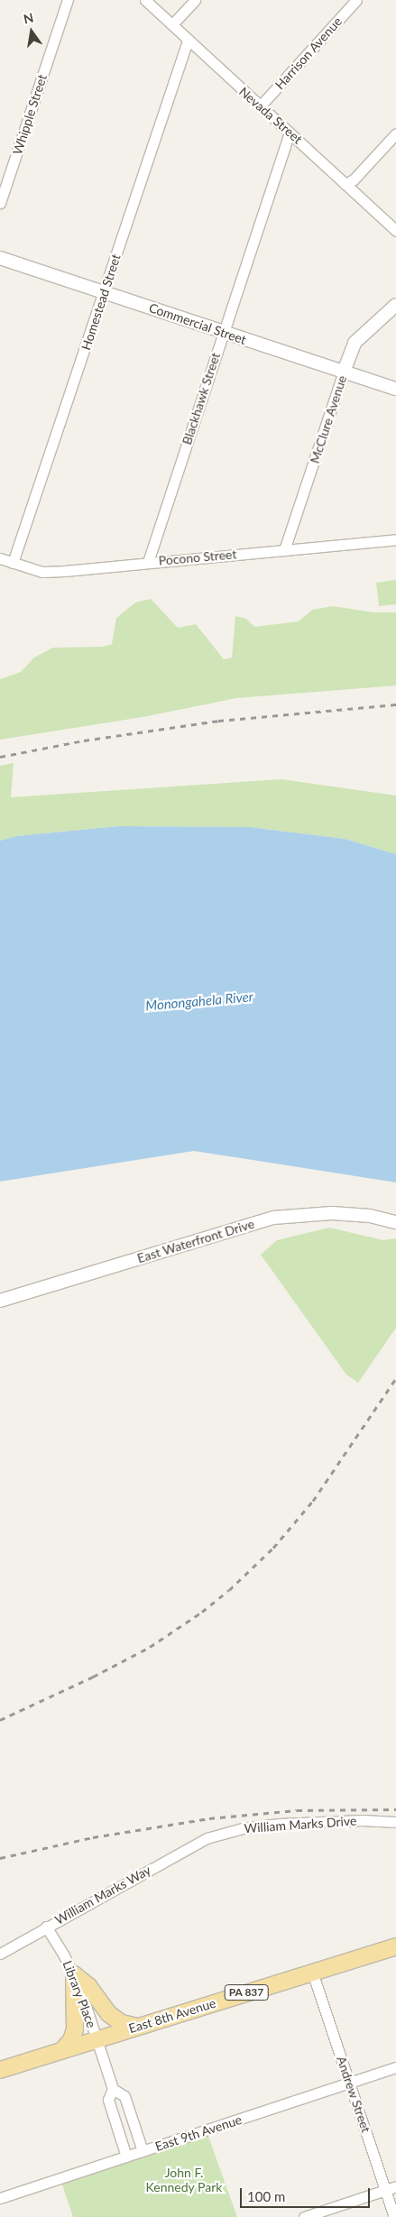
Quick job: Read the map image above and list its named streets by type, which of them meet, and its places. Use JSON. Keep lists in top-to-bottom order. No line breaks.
{"streets":{"main road":["PA 837","East 8th Avenue"],"street":["Harrison Avenue","Whipple Street","Nevada Street","Homestead Street","Commercial Street","Blackhawk Street","McClure Avenue","Pocono Street","East Waterfront Drive","William Marks Drive","William Marks Way","Library Place","Andrew Street","East 9th Avenue"]},"crossings":[["Harrison Avenue","Nevada Street"],["Nevada Street","Homestead Street"],["Nevada Street","Blackhawk Street"],["Homestead Street","Commercial Street"],["Homestead Street","Pocono Street"],["Commercial Street","Blackhawk Street"],["Commercial Street","McClure Avenue"],["Blackhawk Street","Pocono Street"],["McClure Avenue","Pocono Street"],["William Marks Drive","William Marks Way"],["William Marks Way","Library Place"],["Library Place","East 8th Avenue"],["East 8th Avenue","Andrew Street"],["Andrew Street","East 9th Avenue"]],"water":["Monongahela River"],"parks":["John F. Kennedy Park"],"scale_bar":"100 m","north":"top"}
